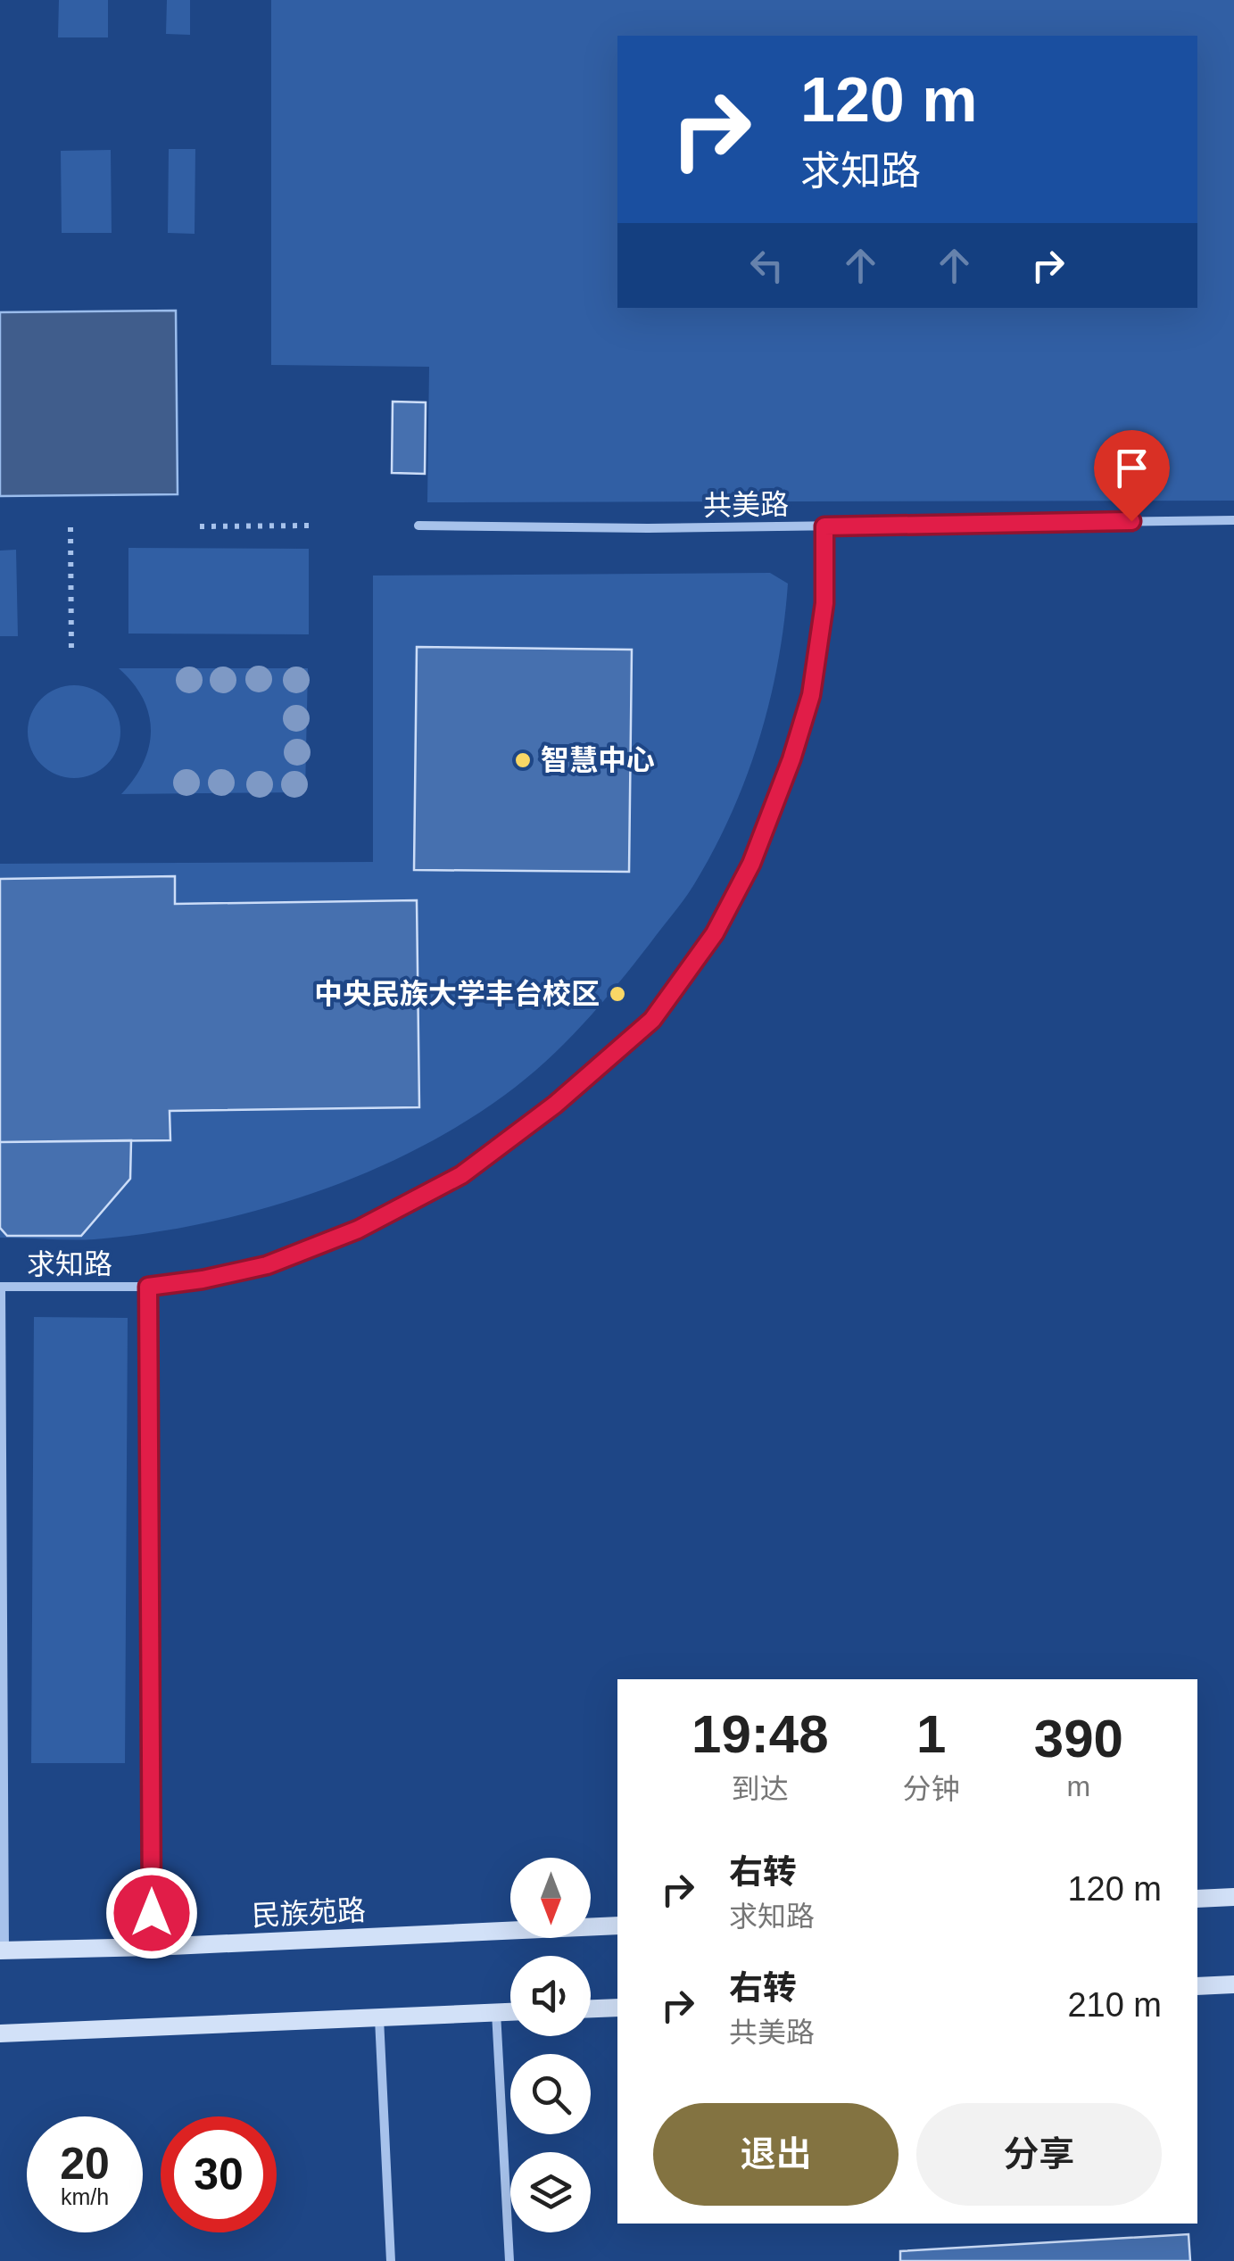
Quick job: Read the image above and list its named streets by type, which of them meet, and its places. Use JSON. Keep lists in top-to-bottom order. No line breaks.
{"streets":{"main road":["民族苑路"],"street":["共美路","求知路"]},"crossings":[["共美路","求知路"]],"places":["智慧中心","中央民族大学丰台校区"],"north":"bottom","page":{"turn":["120 m","求知路"],"eta":["19:48","到达","1","分钟","390","m"],"list":[{"name":"右转","note":"求知路","value":"120 m"},{"name":"右转","note":"共美路","value":"210 m"}],"buttons":["退出","分享"],"speed":"20 km/h","limit":"30"}}
